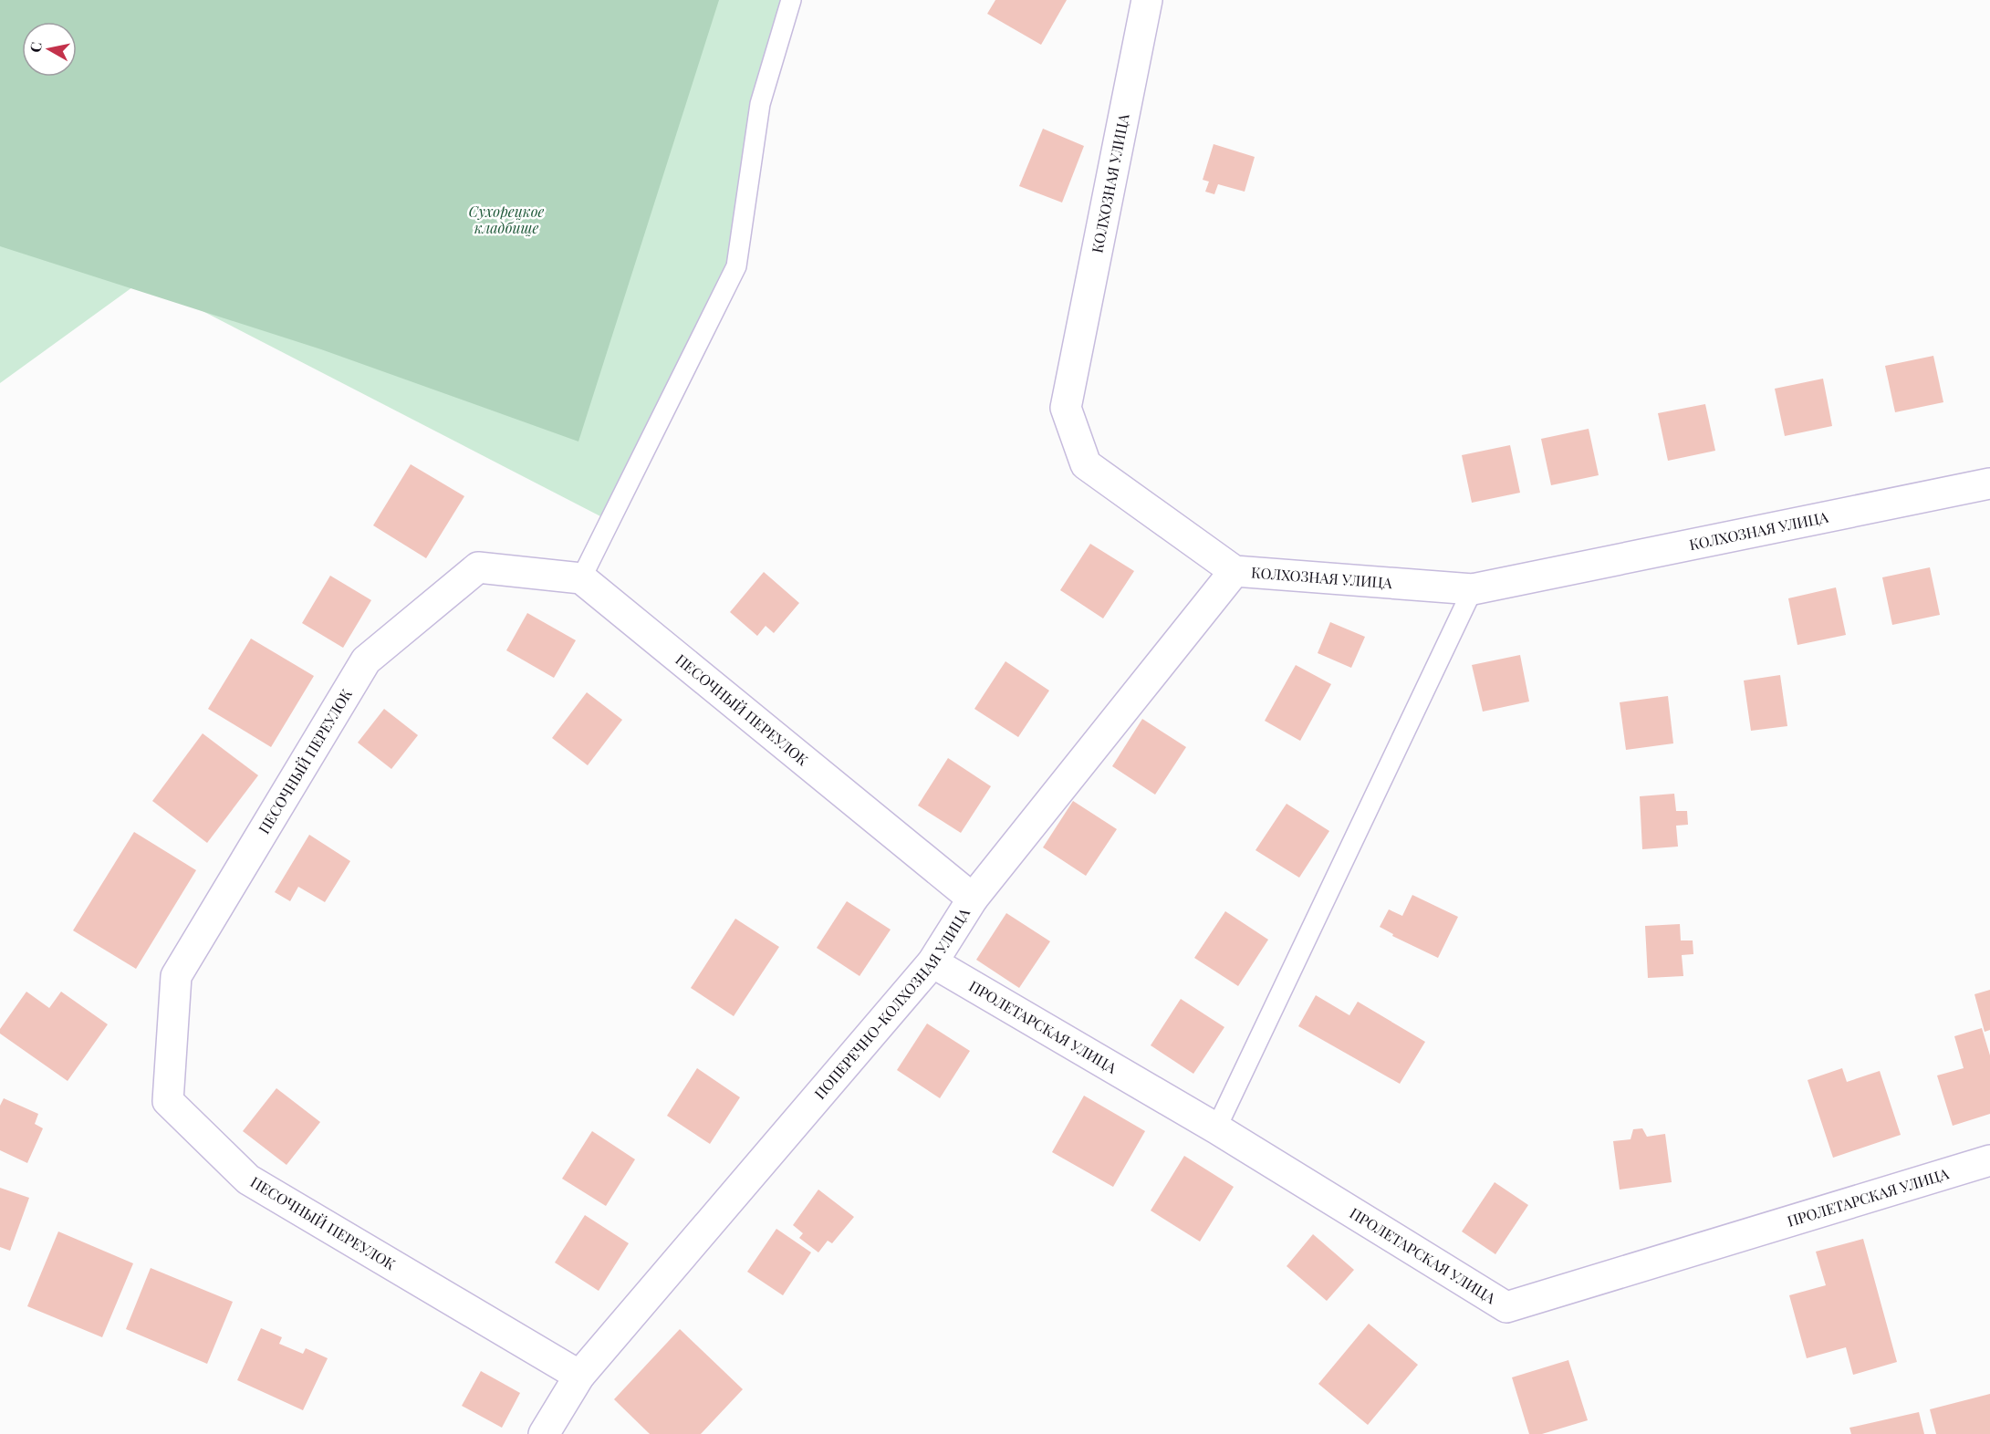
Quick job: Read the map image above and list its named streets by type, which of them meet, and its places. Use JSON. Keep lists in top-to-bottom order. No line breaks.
{"streets":{"street":["КОЛХОЗНАЯ УЛИЦА","ПЕСОЧНЫЙ ПЕРЕУЛОК","ПОПЕРЕЧНО-КОЛХОЗНАЯ УЛИЦА","ПРОЛЕТАРСКАЯ УЛИЦА"]},"crossings":[["КОЛХОЗНАЯ УЛИЦА","ПОПЕРЕЧНО-КОЛХОЗНАЯ УЛИЦА"],["ПЕСОЧНЫЙ ПЕРЕУЛОК","ПОПЕРЕЧНО-КОЛХОЗНАЯ УЛИЦА"],["ПОПЕРЕЧНО-КОЛХОЗНАЯ УЛИЦА","ПРОЛЕТАРСКАЯ УЛИЦА"]],"parks":["Сухорецкое кладбище"],"north":"left"}
